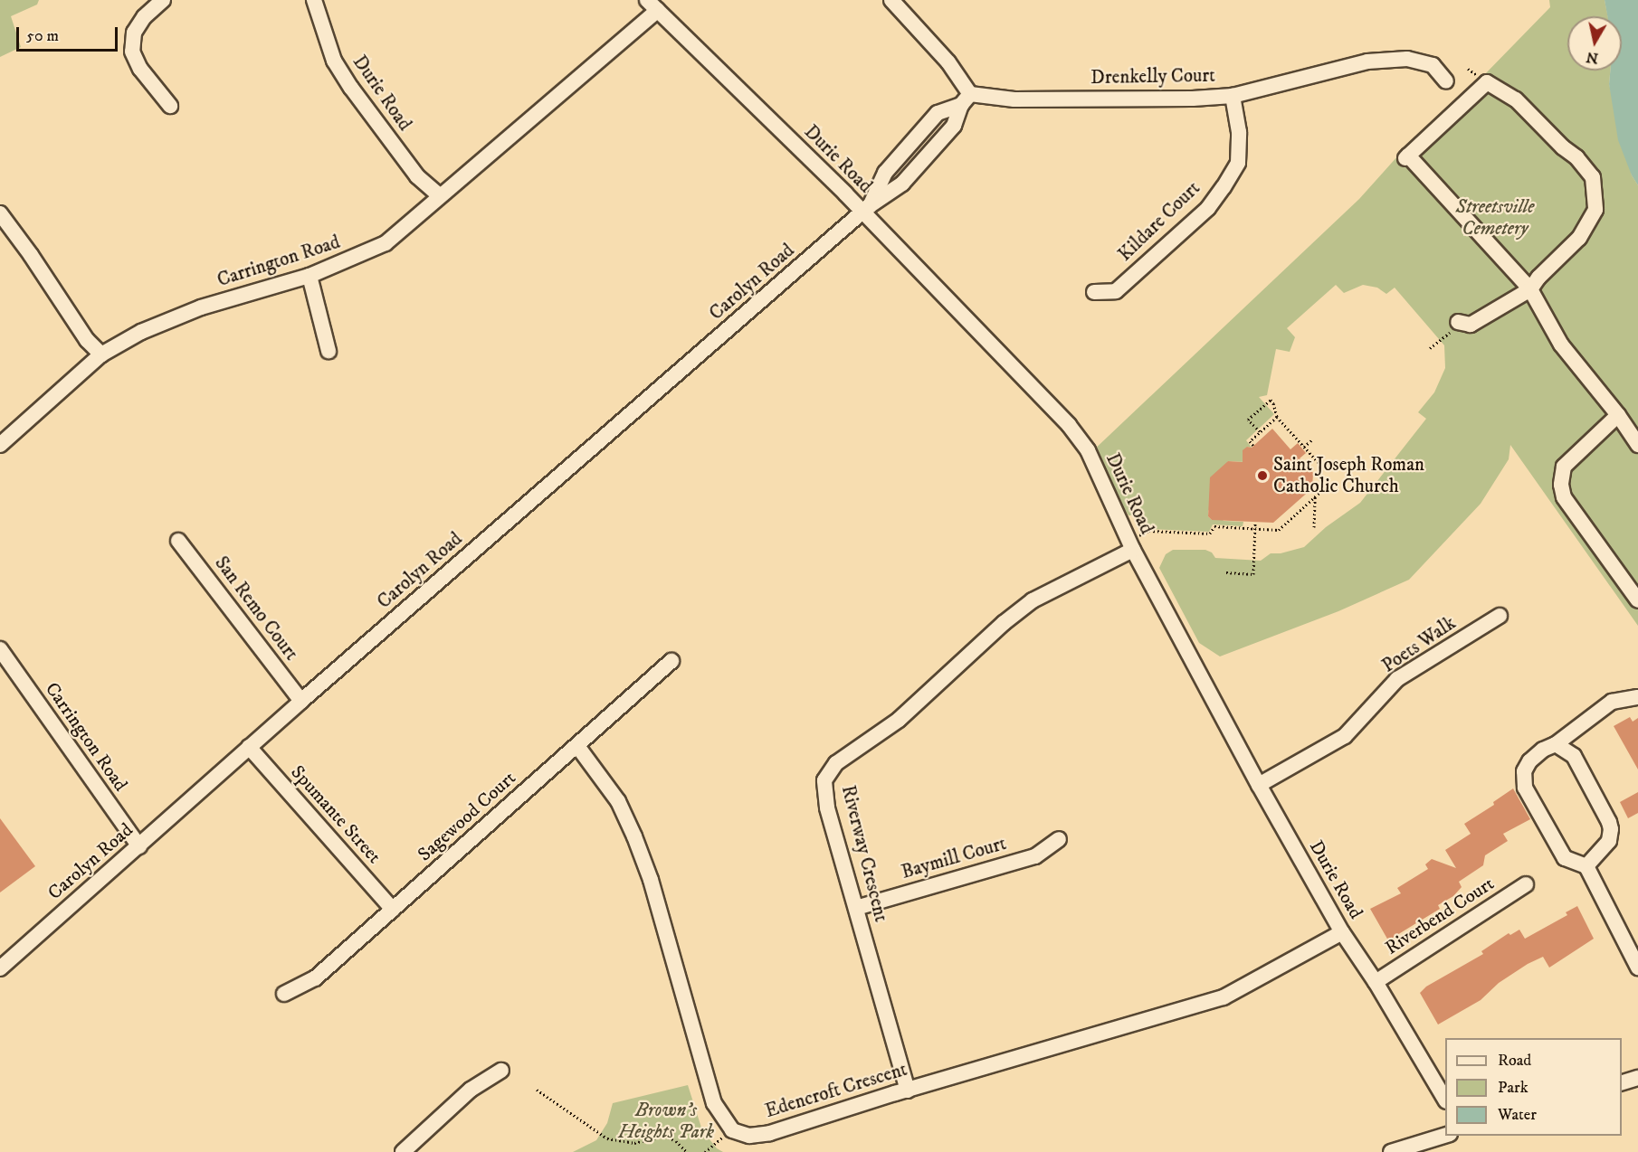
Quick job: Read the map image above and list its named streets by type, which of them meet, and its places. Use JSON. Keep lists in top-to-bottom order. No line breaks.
{"streets":{"street":["Drenkelly Court","Durie Road","Kildare Court","Carrington Road","Carolyn Road","San Remo Court","Poets Walk","Spumante Street","Sagewood Court","Riverway Crescent","Baymill Court","Riverbend Court","Edencroft Crescent"]},"crossings":[["Drenkelly Court","Kildare Court"],["Drenkelly Court","Carolyn Road"],["Durie Road","Carrington Road"],["Durie Road","Carolyn Road"],["Durie Road","Poets Walk"],["Durie Road","Riverway Crescent"],["Durie Road","Riverbend Court"],["Durie Road","Edencroft Crescent"],["Carrington Road","Carolyn Road"],["Carolyn Road","San Remo Court"],["Carolyn Road","Spumante Street"],["Spumante Street","Sagewood Court"],["Riverway Crescent","Baymill Court"],["Riverway Crescent","Edencroft Crescent"]],"parks":["Streetsville Cemetery","Brown's Heights Park"],"places":["Saint Joseph Roman Catholic Church"],"legend":["Road","Park","Water"],"scale_bar":"50 m","north":"bottom"}
